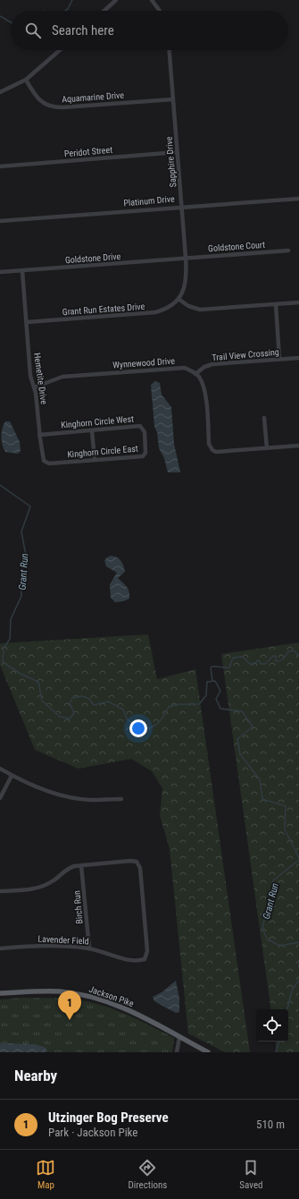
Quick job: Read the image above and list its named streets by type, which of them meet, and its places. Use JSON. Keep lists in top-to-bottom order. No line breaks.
{"streets":{"main road":["Jackson Pike"],"street":["Aquamarine Drive","Peridot Street","Sapphire Drive","Platinum Drive","Goldstone Court","Goldstone Drive","Grant Run Estates Drive","Trail View Crossing","Wynnewood Drive","Hemetite Drive","Kinghorn Circle West","Kinghorn Circle East","Birch Run","Lavender Field"]},"crossings":[["Aquamarine Drive","Sapphire Drive"],["Peridot Street","Sapphire Drive"],["Sapphire Drive","Platinum Drive"],["Sapphire Drive","Goldstone Court"],["Sapphire Drive","Goldstone Drive"],["Sapphire Drive","Grant Run Estates Drive"],["Goldstone Court","Goldstone Drive"],["Goldstone Drive","Hemetite Drive"],["Grant Run Estates Drive","Hemetite Drive"],["Trail View Crossing","Wynnewood Drive"],["Wynnewood Drive","Hemetite Drive"],["Hemetite Drive","Kinghorn Circle West"],["Hemetite Drive","Kinghorn Circle East"],["Kinghorn Circle West","Kinghorn Circle East"],["Birch Run","Lavender Field"]],"water":["Grant Run"],"page":{"search":"Search here","pins":"1","heading":"Nearby","list":[{"mark":"1","name":"Utzinger Bog Preserve","note":"Park · Jackson Pike","value":"510 m"}],"nav":["Map","Directions","Saved"]}}
